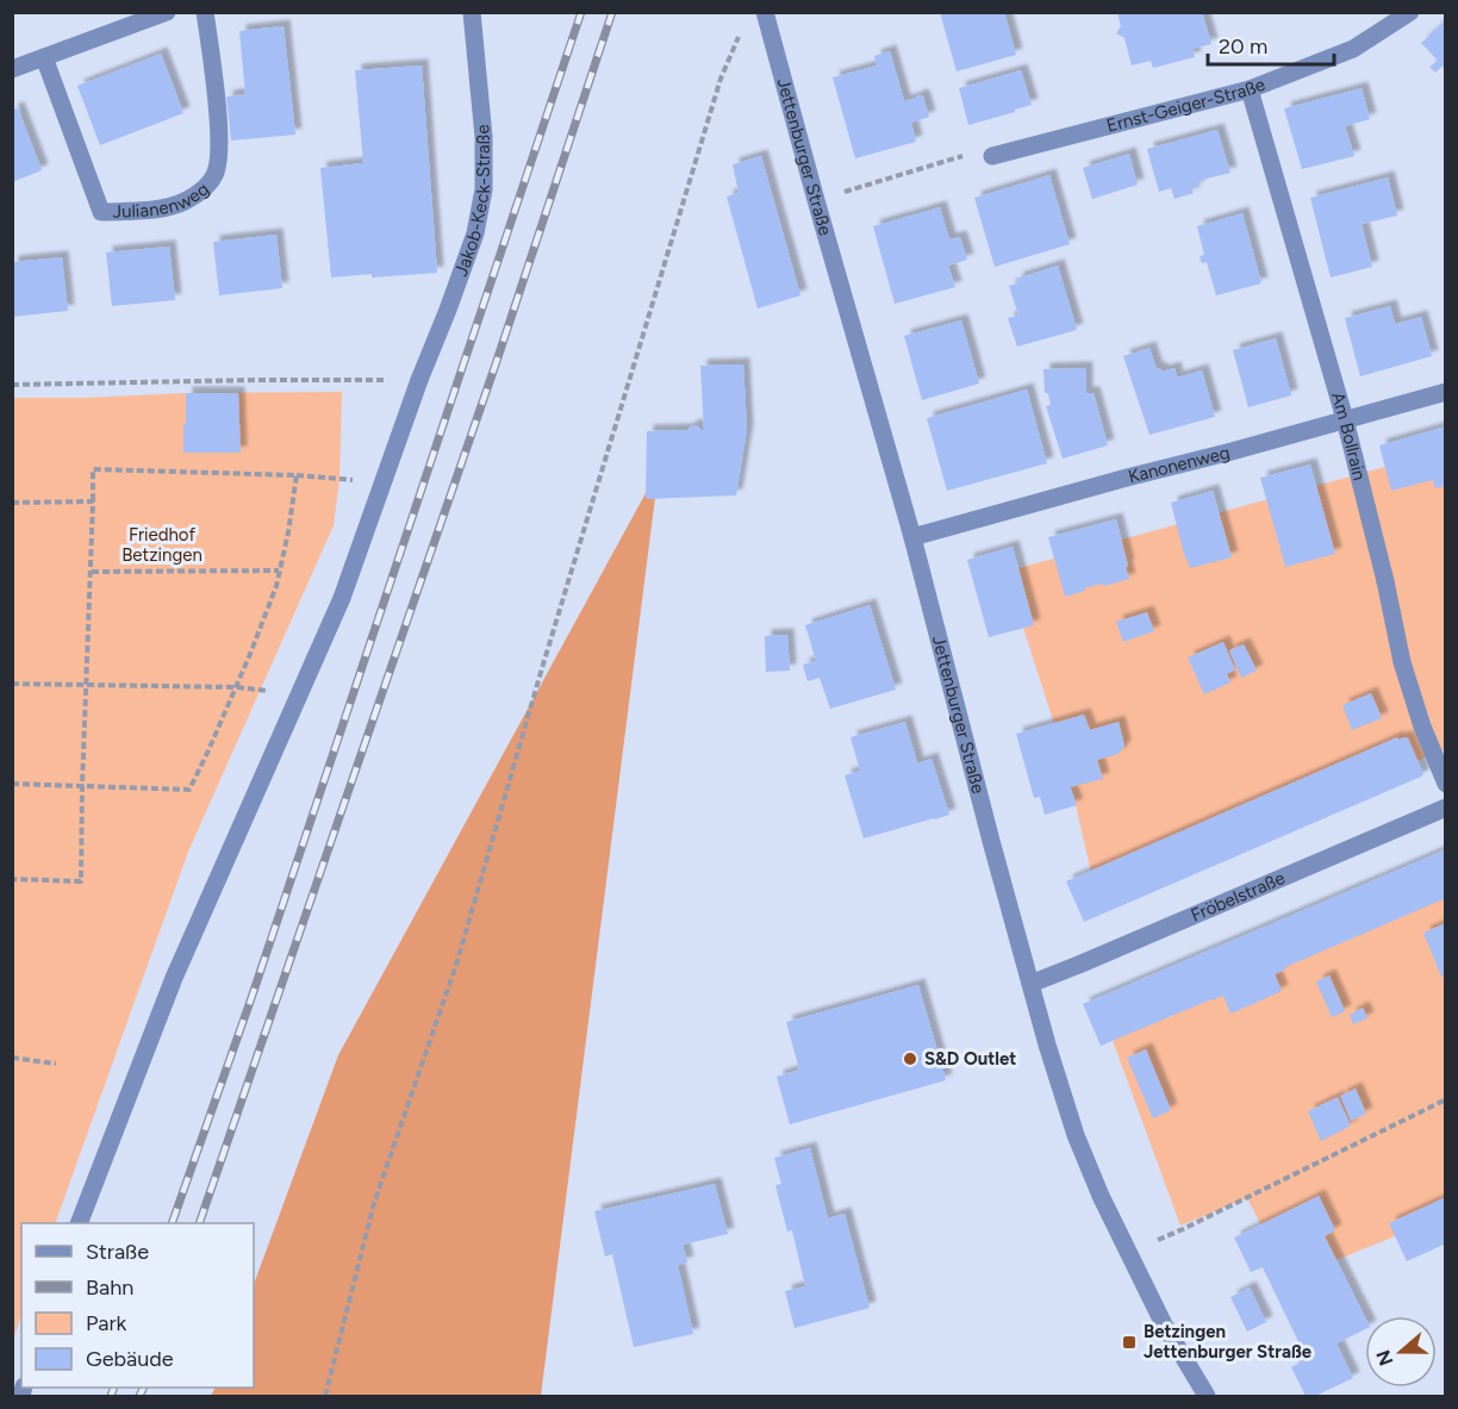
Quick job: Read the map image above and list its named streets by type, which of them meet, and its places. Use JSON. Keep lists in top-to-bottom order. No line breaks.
{"streets":{"street":["Ernst-Geiger-Straße","Jettenburger Straße","Julianenweg","Jakob-Keck-Straße","Am Bollrain","Kanonenweg","Fröbelstraße"]},"crossings":[["Ernst-Geiger-Straße","Am Bollrain"],["Jettenburger Straße","Kanonenweg"],["Jettenburger Straße","Fröbelstraße"],["Am Bollrain","Kanonenweg"]],"parks":["Friedhof Betzingen"],"places":{"other":["S&D Outlet"],"transit":["Betzingen Jettenburger Straße"]},"legend":["Straße","Bahn","Park","Gebäude"],"scale_bar":"20 m","north":"left"}
